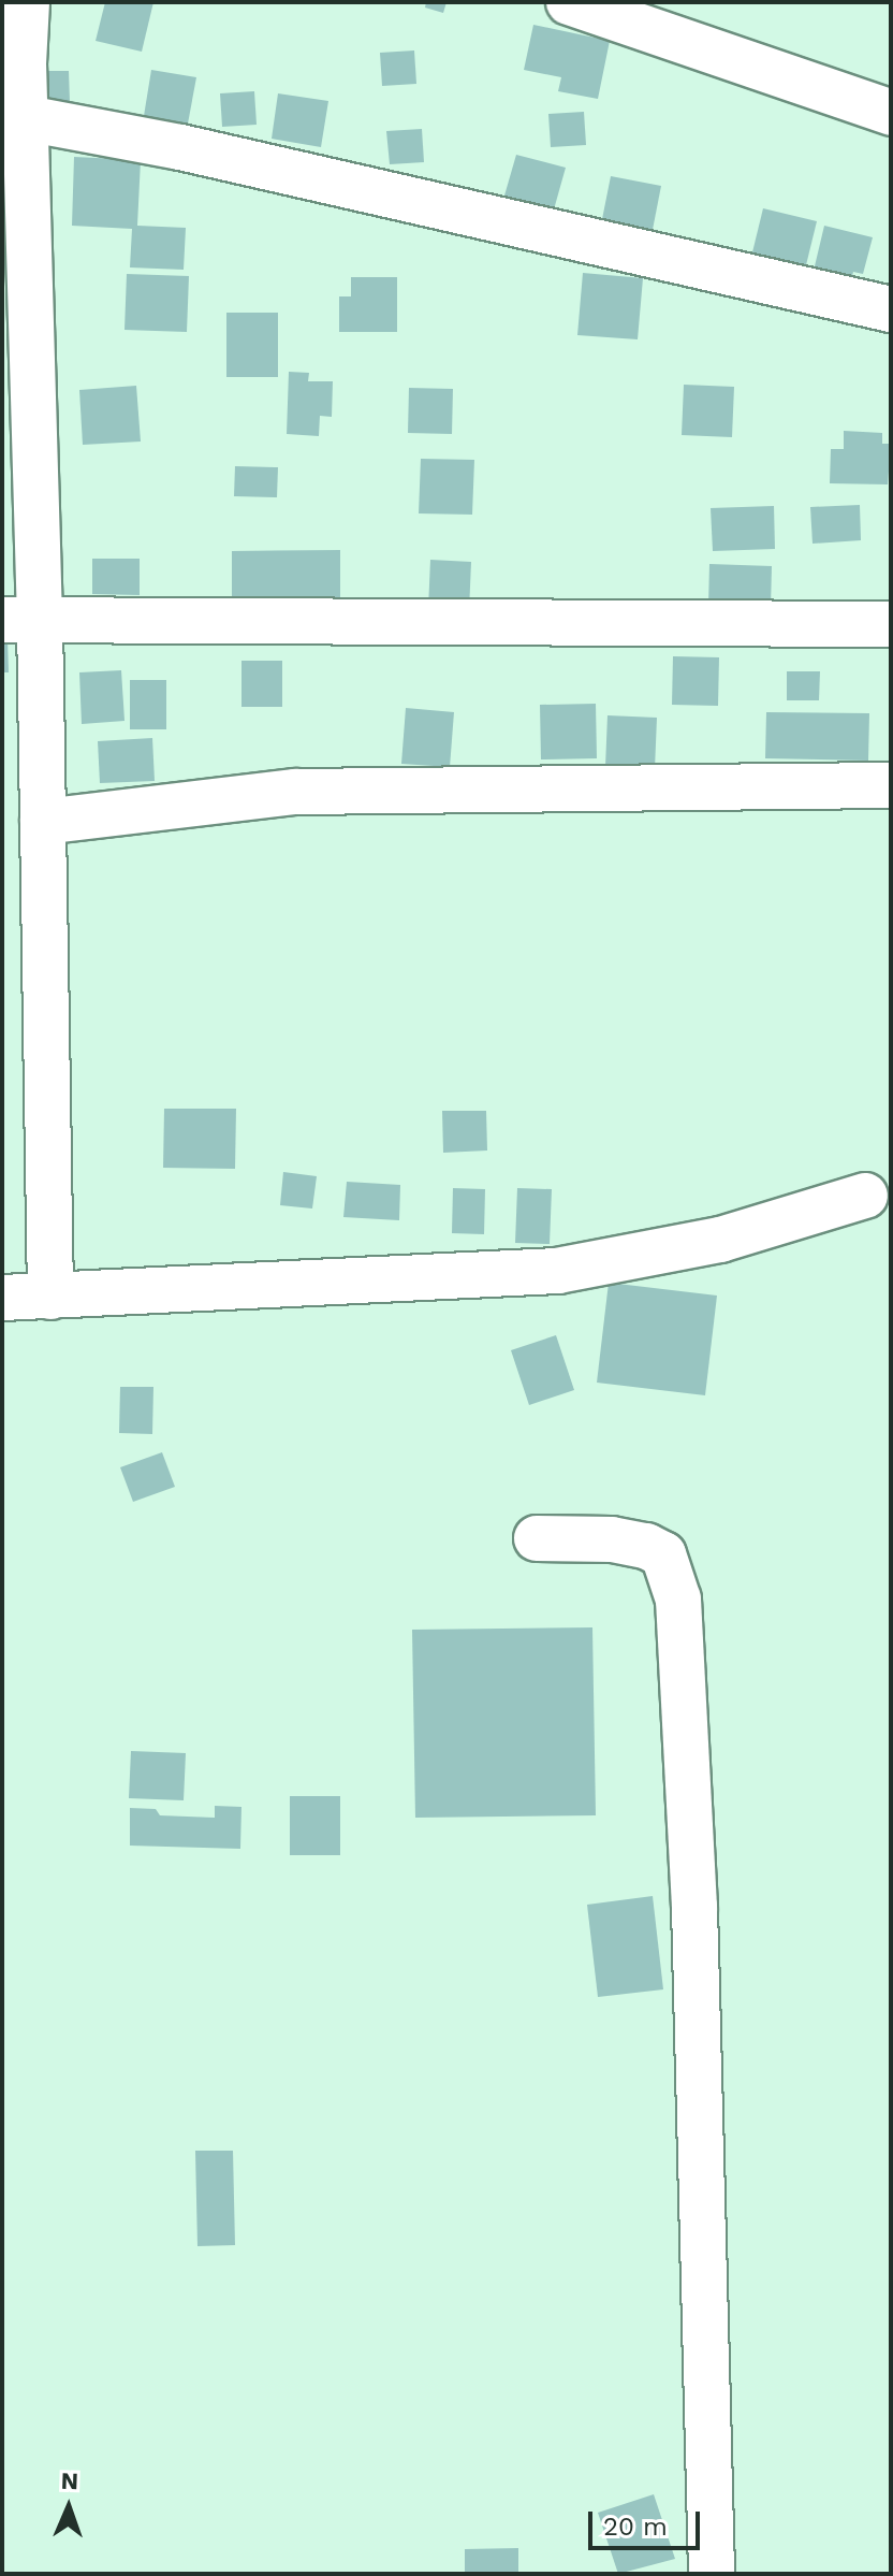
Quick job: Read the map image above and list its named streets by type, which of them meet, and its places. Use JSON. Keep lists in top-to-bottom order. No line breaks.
{"scale_bar":"20 m","north":"top"}
